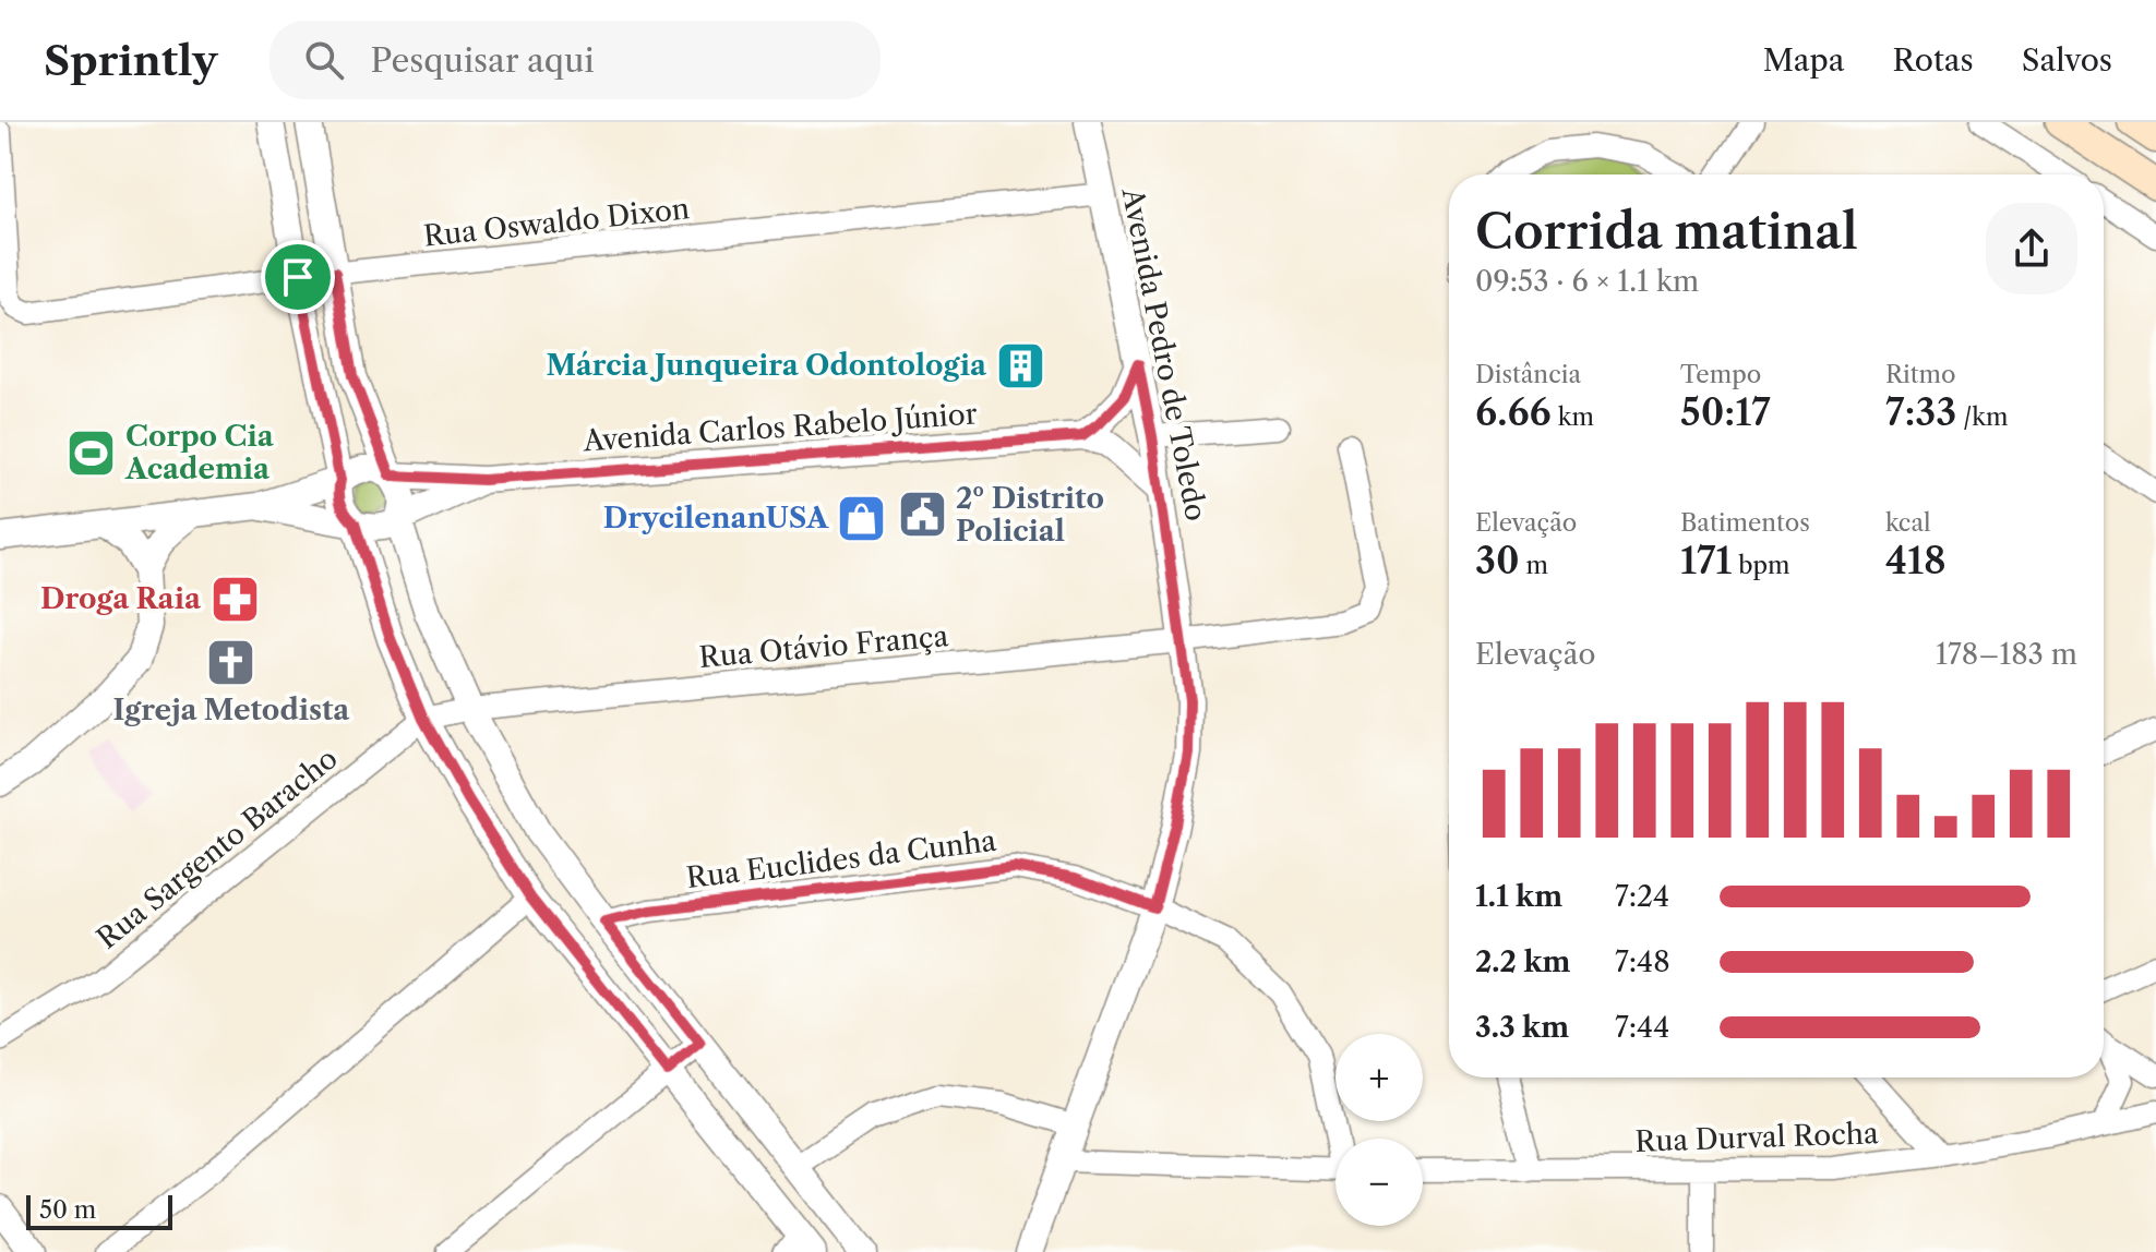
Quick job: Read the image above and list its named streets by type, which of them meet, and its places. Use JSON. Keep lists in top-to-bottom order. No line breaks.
{"streets":{"street":["Rua Oswaldo Dixon","Avenida Pedro de Toledo","Avenida Carlos Rabelo Júnior","Rua Otávio França","Rua Sargento Baracho","Rua Euclides da Cunha","Rua Durval Rocha"]},"crossings":[["Rua Oswaldo Dixon","Avenida Pedro de Toledo"],["Avenida Pedro de Toledo","Avenida Carlos Rabelo Júnior"],["Avenida Pedro de Toledo","Rua Otávio França"],["Avenida Pedro de Toledo","Rua Euclides da Cunha"],["Rua Otávio França","Rua Sargento Baracho"]],"places":{"building":["Márcia Junqueira Odontologia"],"sports":["Corpo Cia Academia"],"public building":["2º Distrito Policial"],"shop":["DrycilenanUSA"],"pharmacy":["Droga Raia"],"church":["Igreja Metodista"]},"scale_bar":"50 m","page":{"header":"Sprintly","search":"Pesquisar aqui","nav":["Mapa","Rotas","Salvos"],"heading":["Corrida matinal","09:53 · 6 × 1.1 km"],"stats":[["Distância","6.66 km"],["Tempo","50:17"],["Ritmo","7:33 /km"],["Elevação","30 m"],["Batimentos","171 bpm"],["kcal","418"]],"chart":["Elevação","178–183 m"],"list":[{"name":"1.1 km","note":"7:24"},{"name":"2.2 km","note":"7:48"},{"name":"3.3 km","note":"7:44"}],"map_buttons":["+","−"],"scale":"50 m"}}
